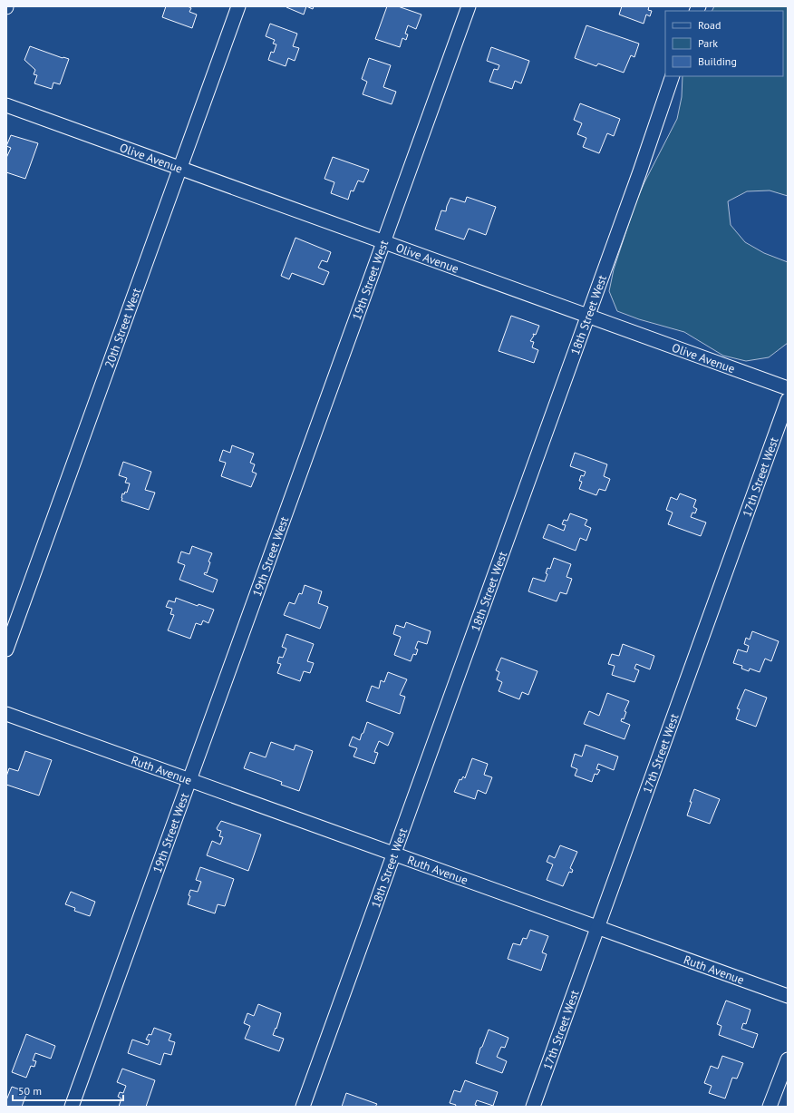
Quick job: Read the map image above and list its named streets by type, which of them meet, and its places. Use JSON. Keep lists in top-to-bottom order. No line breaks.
{"streets":{"street":["Olive Avenue","19th Street West","18th Street West","20th Street West","17th Street West","Ruth Avenue"]},"crossings":[["Olive Avenue","19th Street West"],["Olive Avenue","18th Street West"],["Olive Avenue","20th Street West"],["19th Street West","Ruth Avenue"],["18th Street West","Ruth Avenue"],["17th Street West","Ruth Avenue"]],"legend":["Road","Park","Building"],"scale_bar":"50 m"}
